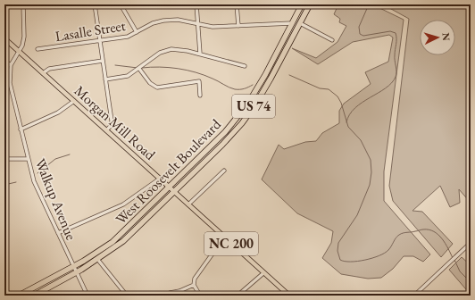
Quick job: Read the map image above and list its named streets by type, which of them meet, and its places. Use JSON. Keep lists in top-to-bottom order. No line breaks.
{"streets":{"highway":["US 74","West Roosevelt Boulevard"],"main road":["Morgan Mill Road","NC 200"],"street":["Lasalle Street","Walkup Avenue"]},"crossings":[["Lasalle Street","West Roosevelt Boulevard"],["Morgan Mill Road","West Roosevelt Boulevard"],["Morgan Mill Road","Walkup Avenue"],["West Roosevelt Boulevard","Walkup Avenue"]],"north":"right"}
